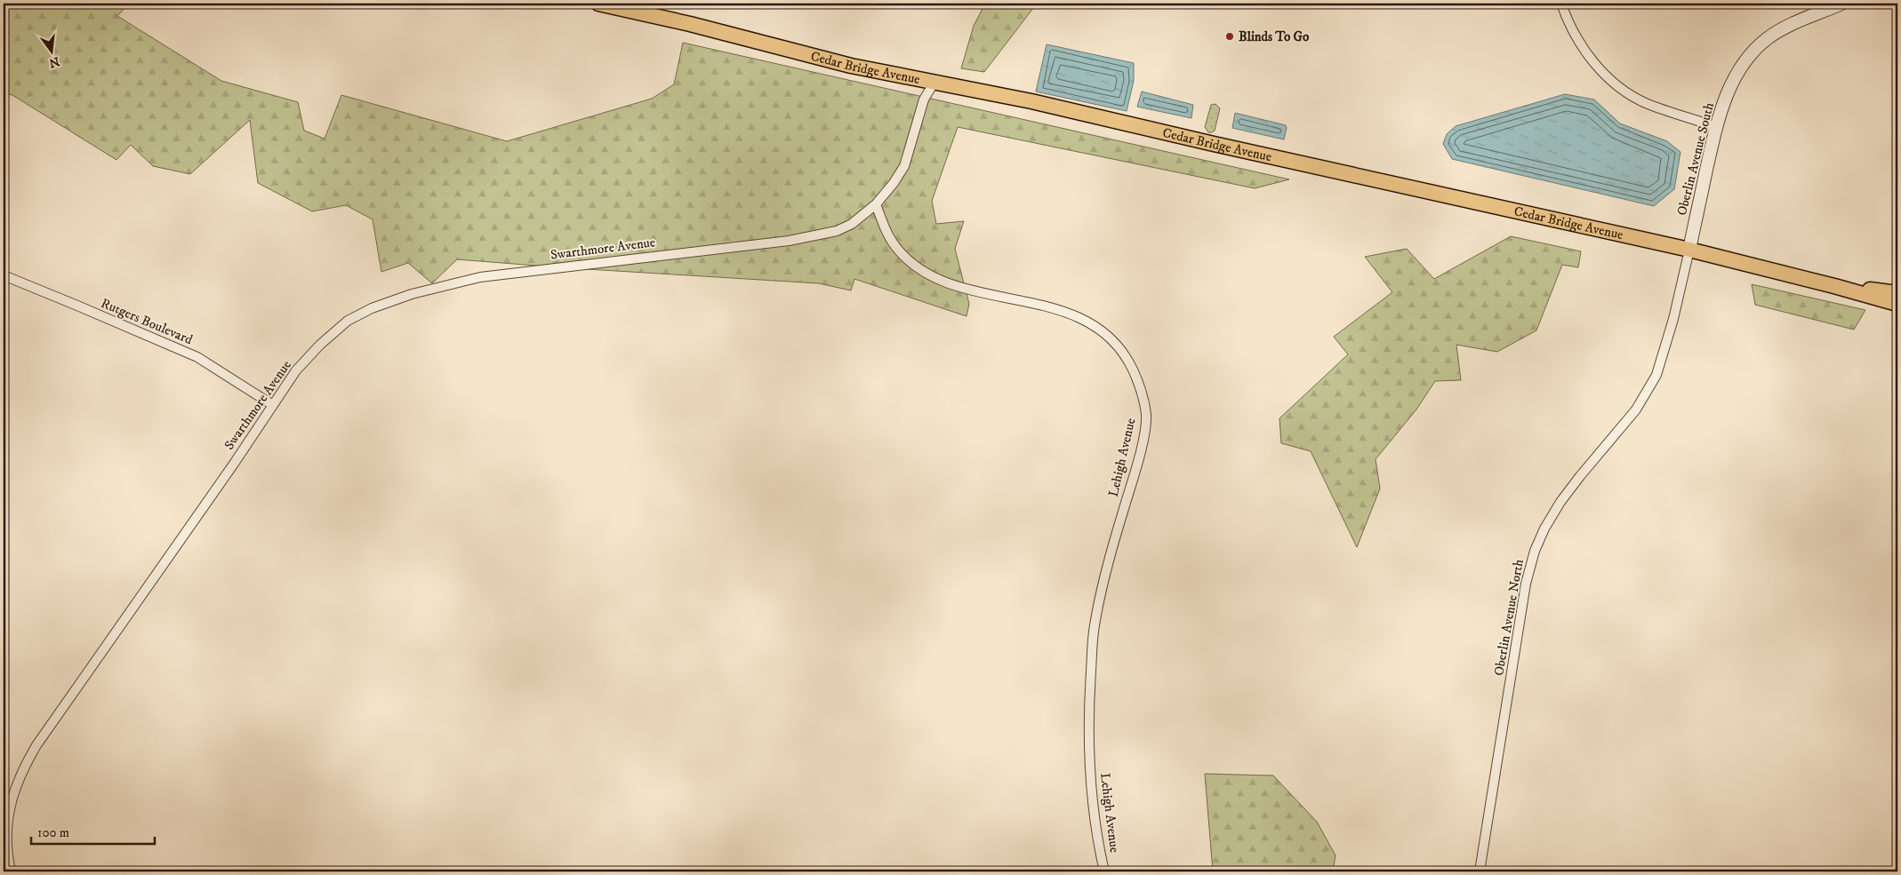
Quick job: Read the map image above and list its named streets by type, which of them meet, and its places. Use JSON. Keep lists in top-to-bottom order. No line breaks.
{"streets":{"main road":["Cedar Bridge Avenue"],"street":["Oberlin Avenue South","Swarthmore Avenue","Rutgers Boulevard","Lehigh Avenue","Oberlin Avenue North"]},"crossings":[["Cedar Bridge Avenue","Oberlin Avenue South"],["Cedar Bridge Avenue","Swarthmore Avenue"],["Cedar Bridge Avenue","Oberlin Avenue North"],["Oberlin Avenue South","Oberlin Avenue North"],["Swarthmore Avenue","Rutgers Boulevard"],["Swarthmore Avenue","Lehigh Avenue"]],"places":["Blinds To Go"],"scale_bar":"100 m","north":"bottom"}
